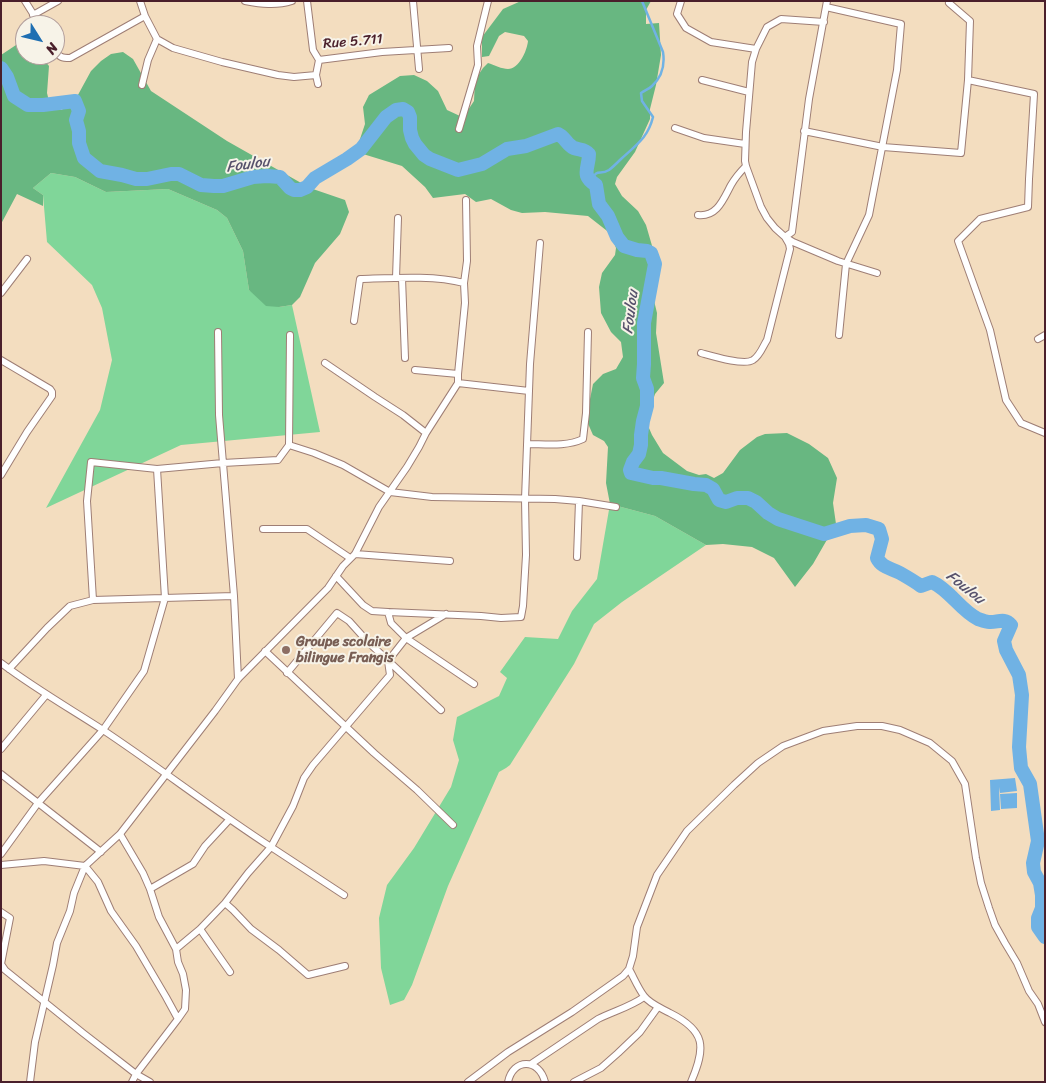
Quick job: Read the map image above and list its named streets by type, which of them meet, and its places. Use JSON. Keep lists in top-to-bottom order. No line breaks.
{"streets":{"street":["Rue 5.711"]},"water":["Foulou"],"places":["Groupe scolaire bilingue Frangis"],"north":"bottom right"}
